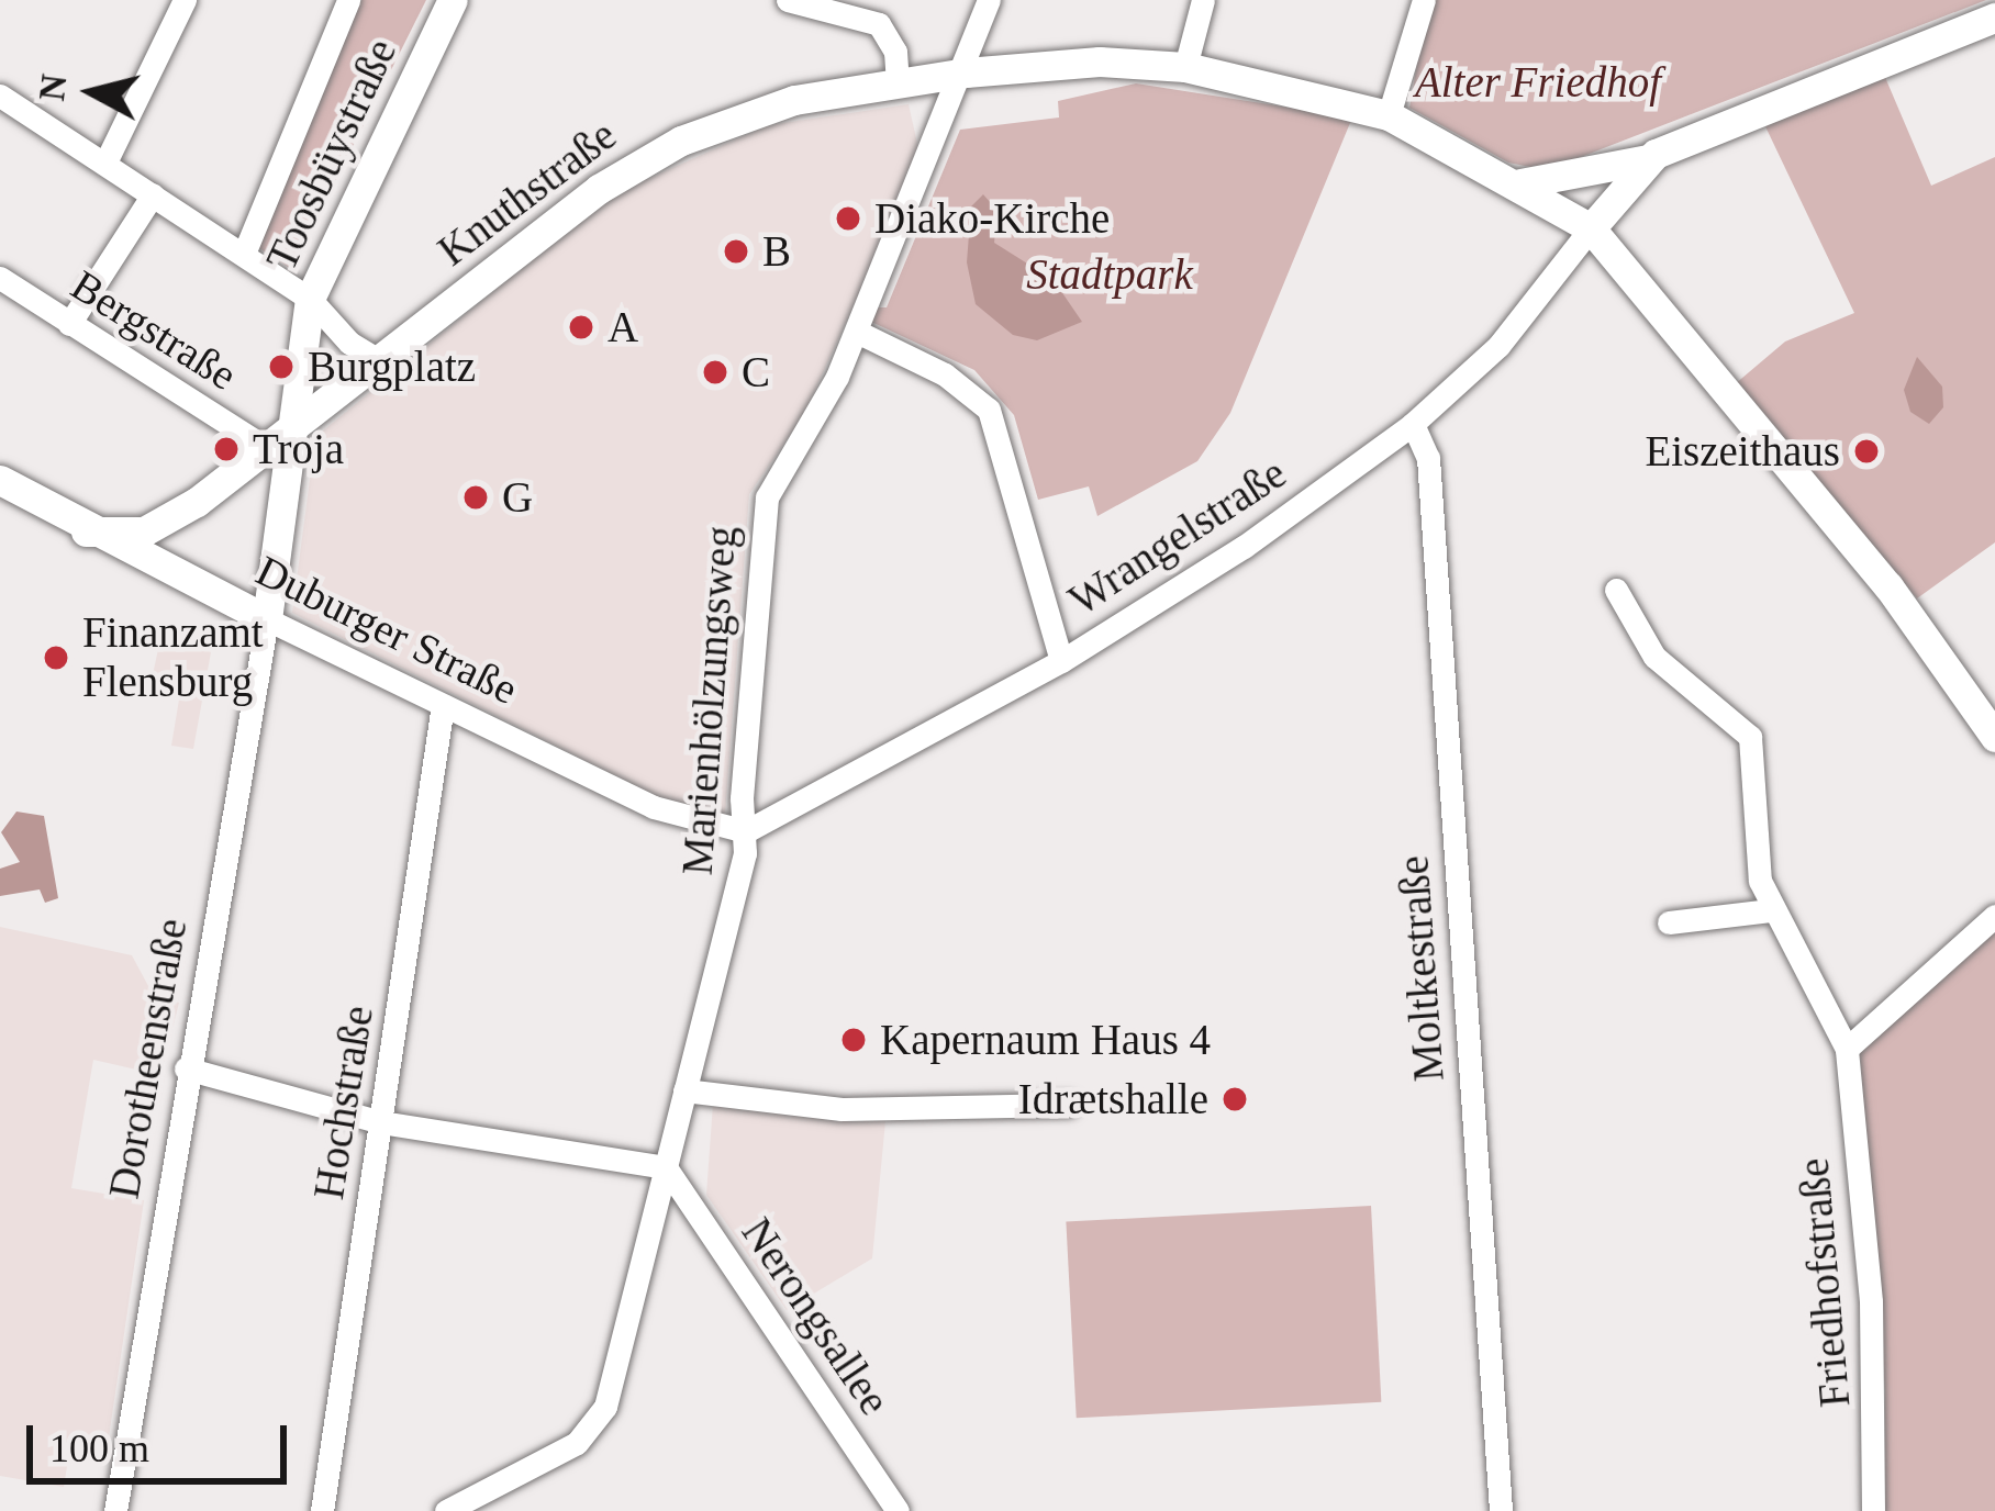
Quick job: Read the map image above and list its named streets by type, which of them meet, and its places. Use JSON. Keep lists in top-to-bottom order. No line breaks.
{"streets":{"main road":["Toosbüystraße","Knuthstraße","Duburger Straße"],"street":["Bergstraße","Wrangelstraße","Marienhölzungsweg","Moltkestraße","Dorotheenstraße","Hochstraße","Friedhofstraße","Nerongsallee"]},"crossings":[["Toosbüystraße","Knuthstraße"],["Knuthstraße","Bergstraße"],["Knuthstraße","Wrangelstraße"],["Knuthstraße","Duburger Straße"],["Knuthstraße","Marienhölzungsweg"],["Wrangelstraße","Duburger Straße"],["Wrangelstraße","Marienhölzungsweg"],["Wrangelstraße","Moltkestraße"],["Duburger Straße","Marienhölzungsweg"],["Duburger Straße","Dorotheenstraße"],["Duburger Straße","Hochstraße"],["Marienhölzungsweg","Nerongsallee"]],"parks":["Alter Friedhof","Stadtpark"],"places":["Diako-Kirche","B","A","Burgplatz","C","Troja","Eiszeithaus","G","Finanzamt Flensburg","Kapernaum Haus 4","Idrætshalle"],"scale_bar":"100 m","north":"left"}
